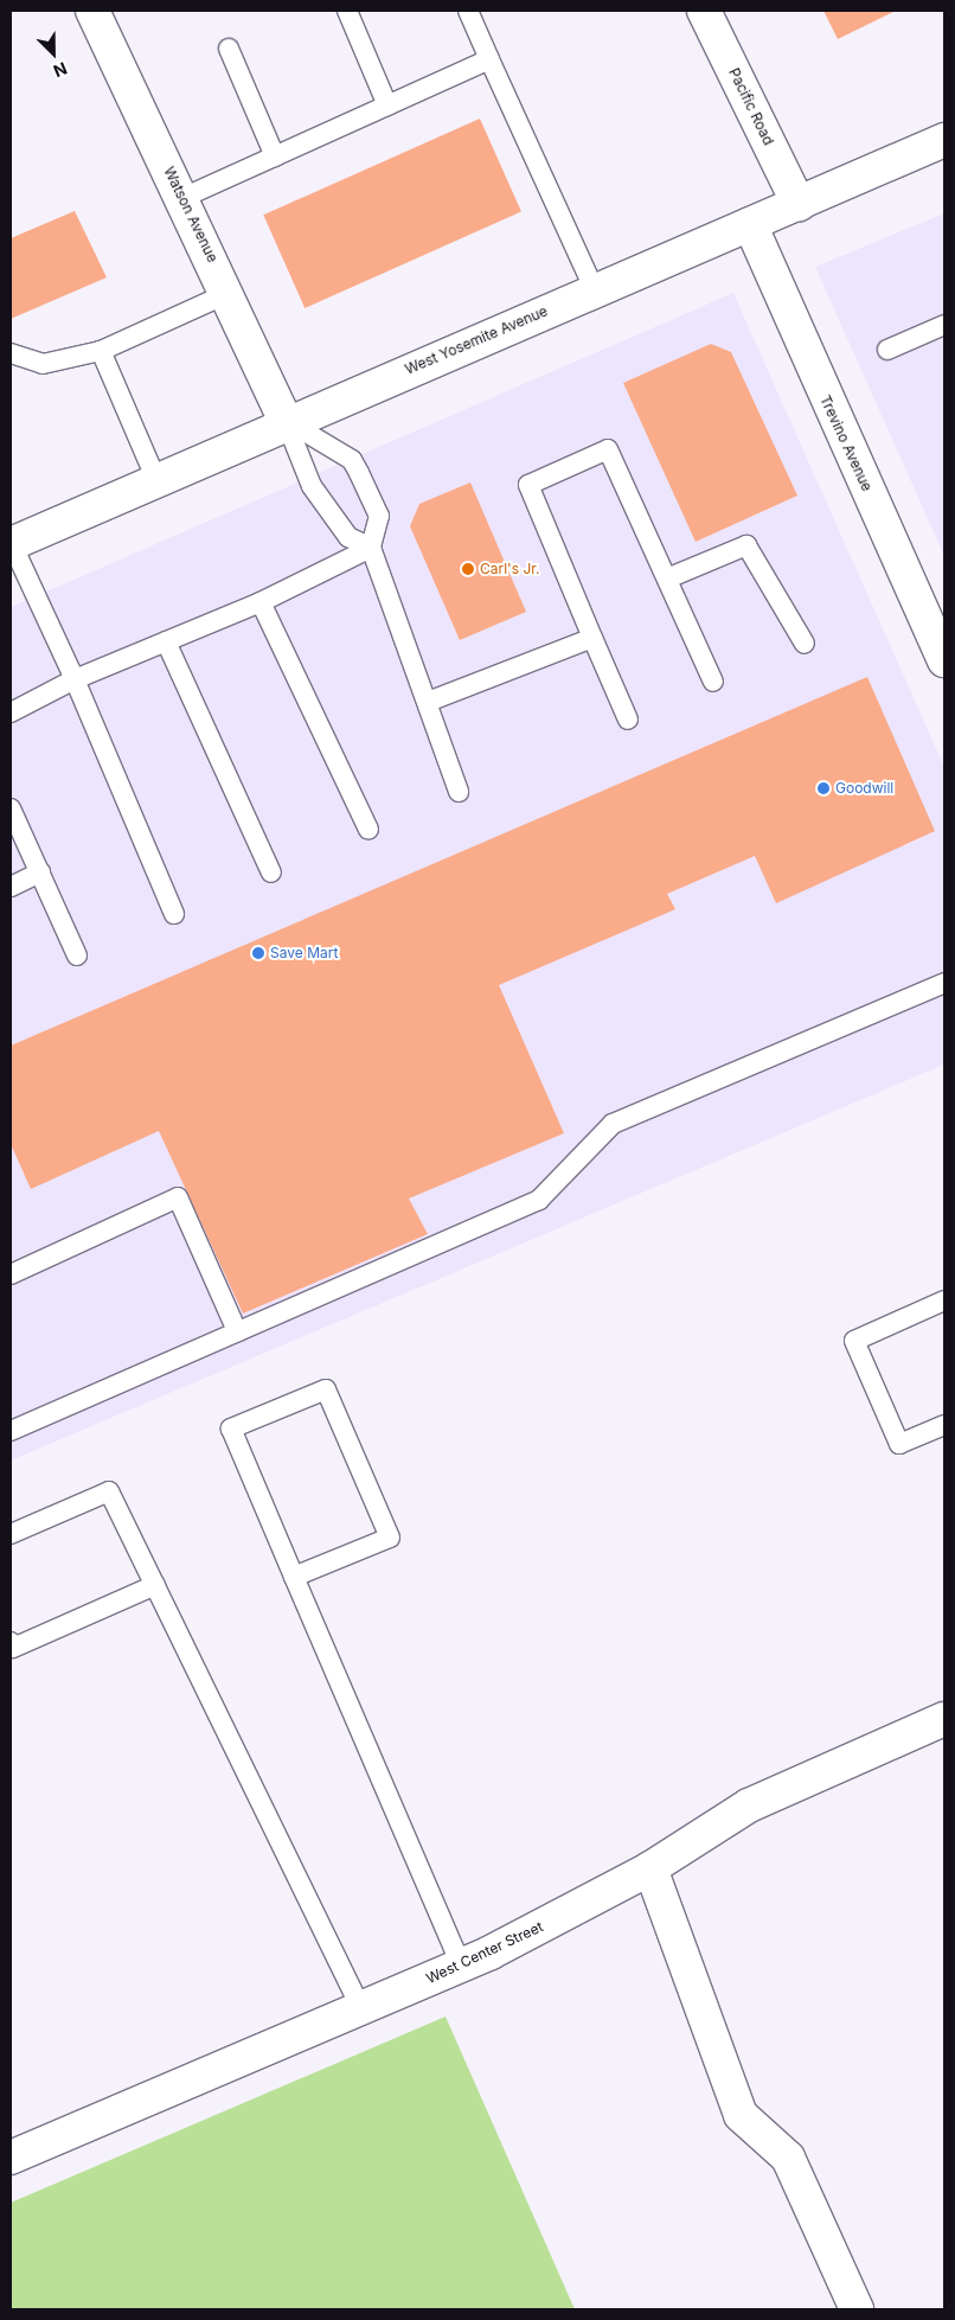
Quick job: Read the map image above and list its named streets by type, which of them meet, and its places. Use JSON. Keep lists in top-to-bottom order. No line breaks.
{"streets":{"street":["Pacific Road","Watson Avenue","West Yosemite Avenue","Trevino Avenue","West Center Street"]},"crossings":[["Pacific Road","West Yosemite Avenue"],["Watson Avenue","West Yosemite Avenue"],["West Yosemite Avenue","Trevino Avenue"]],"places":["Carl's Jr.","Goodwill","Save Mart"],"north":"bottom right"}
